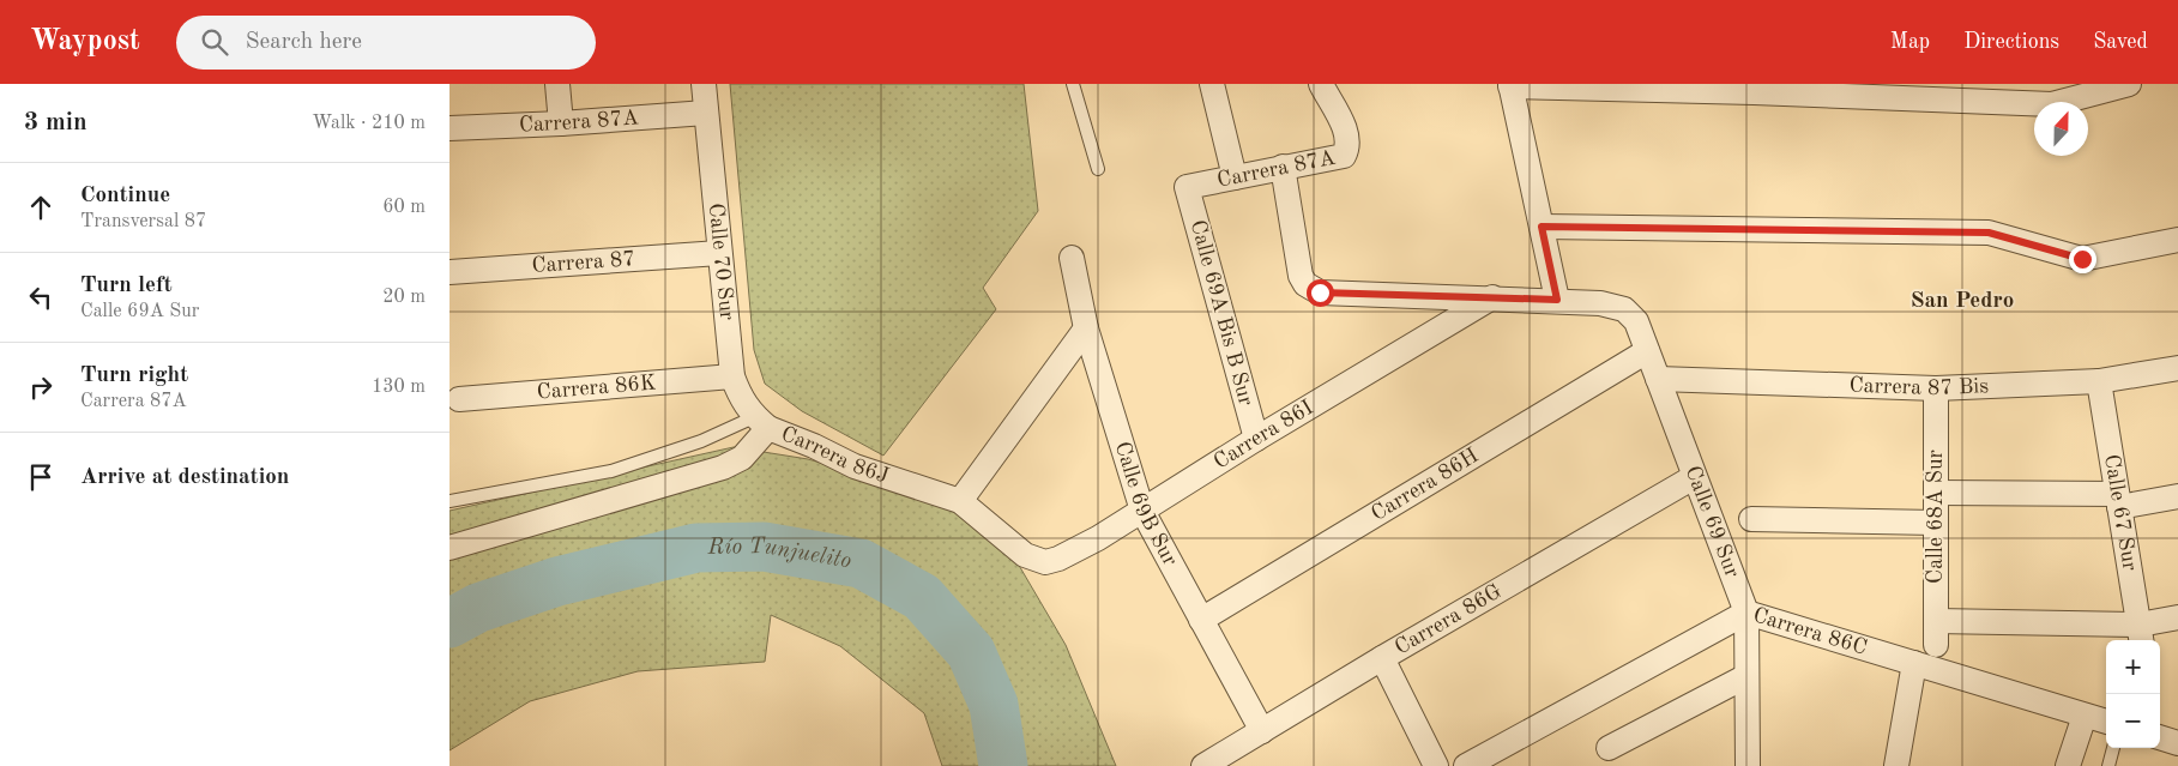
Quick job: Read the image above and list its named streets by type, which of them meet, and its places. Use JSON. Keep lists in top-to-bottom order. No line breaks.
{"streets":{"street":["Carrera 87A","Calle 70 Sur","Carrera 87","Calle 69A Bis B Sur","Carrera 87 Bis","Carrera 86K","Carrera 86I","Carrera 86J","Carrera 86H","Calle 69B Sur","Calle 67 Sur","Calle 68A Sur","Calle 69 Sur","Carrera 86G","Carrera 86C"]},"crossings":[["Carrera 87A","Calle 70 Sur"],["Carrera 87A","Calle 69A Bis B Sur"],["Calle 70 Sur","Carrera 87"],["Calle 70 Sur","Carrera 86K"],["Calle 70 Sur","Carrera 86J"],["Calle 69A Bis B Sur","Carrera 86I"],["Carrera 87 Bis","Calle 67 Sur"],["Carrera 87 Bis","Calle 68A Sur"],["Carrera 87 Bis","Calle 69 Sur"],["Carrera 86I","Carrera 86J"],["Carrera 86I","Calle 69B Sur"],["Carrera 86H","Calle 69B Sur"],["Carrera 86H","Calle 69 Sur"],["Calle 69B Sur","Carrera 86G"],["Calle 69 Sur","Carrera 86G"],["Calle 69 Sur","Carrera 86C"]],"districts":["San Pedro"],"water":["Río Tunjuelito"],"north":"top","page":{"header":"Waypost","search":"Search here","nav":["Map","Directions","Saved"],"heading":["3 min","Walk · 210 m"],"list":[["Continue","Transversal 87","60 m"],["Turn left","Calle 69A Sur","20 m"],["Turn right","Carrera 87A","130 m"],"Arrive at destination"],"map_buttons":["+","−"]}}
